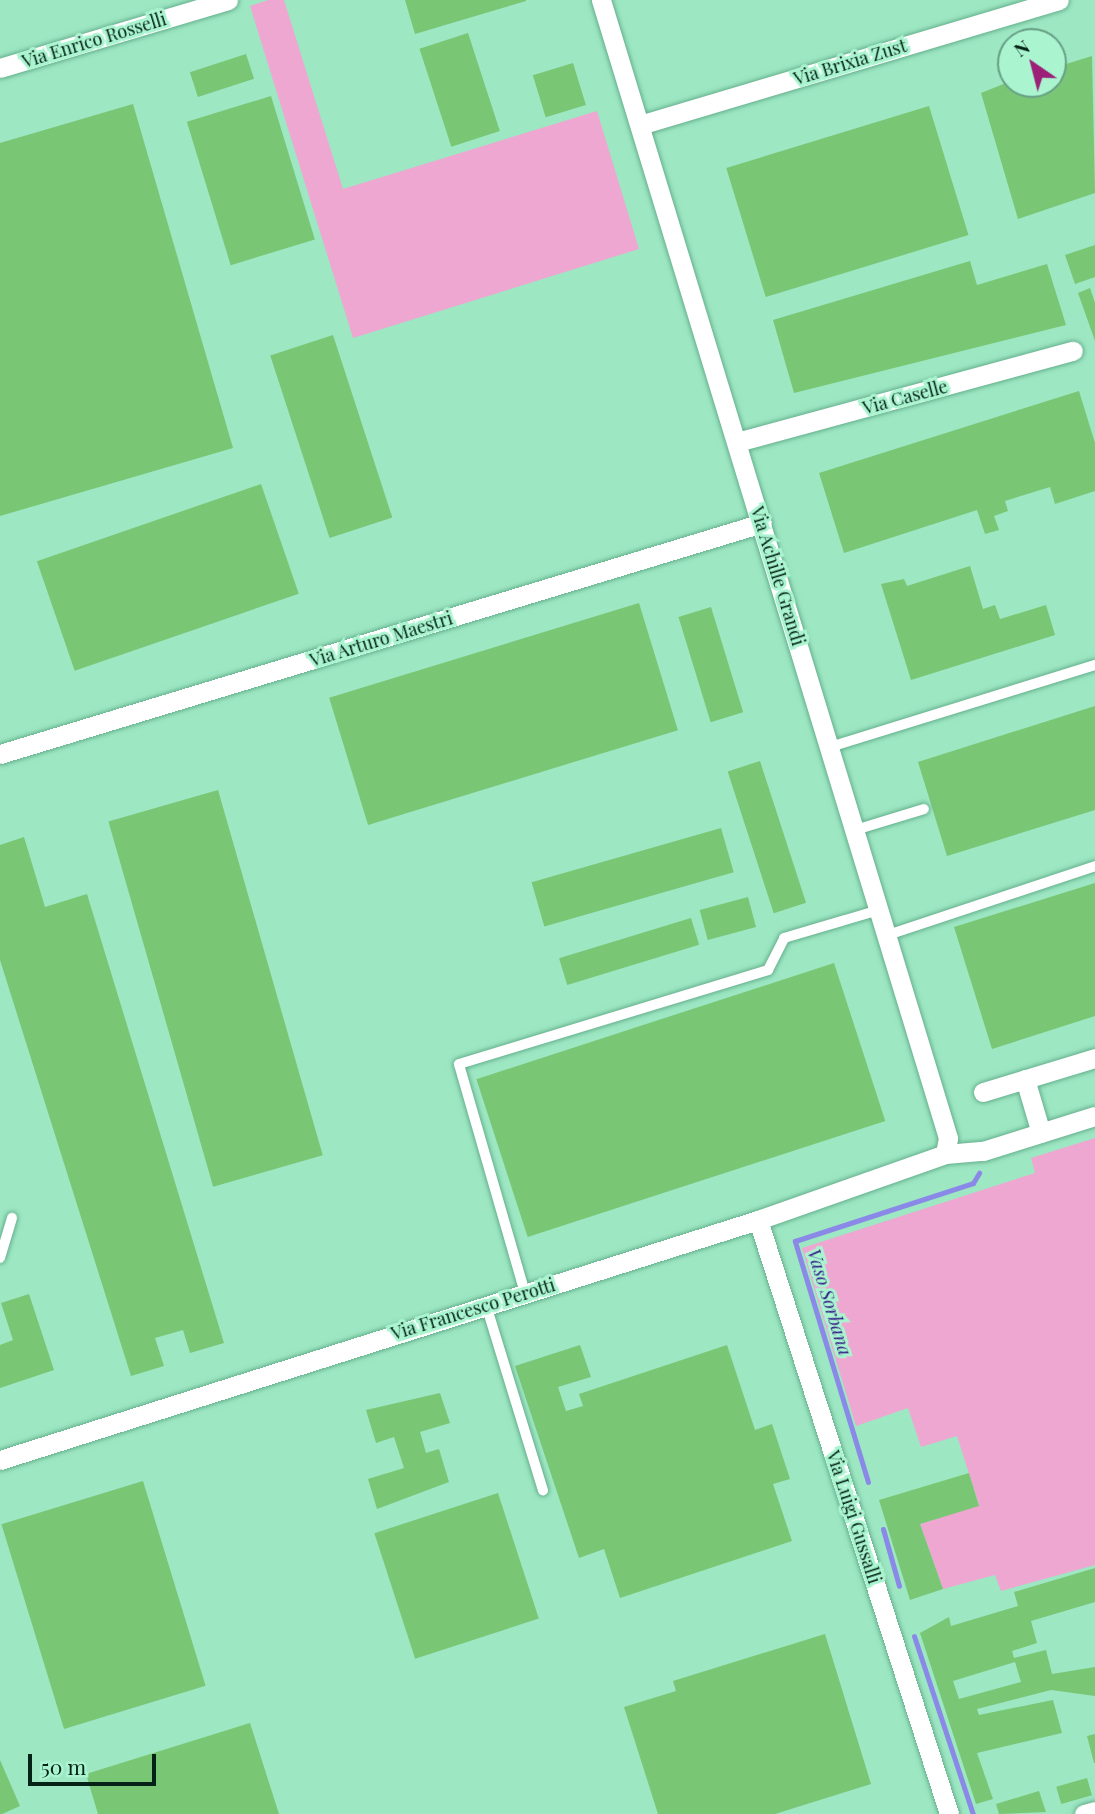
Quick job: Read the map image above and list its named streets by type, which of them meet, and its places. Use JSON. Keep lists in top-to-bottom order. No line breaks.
{"streets":{"street":["Via Enrico Rosselli","Via Brixia Zust","Via Caselle","Via Achille Grandi","Via Arturo Maestri","Via Francesco Perotti","Via Luigi Gussalli"]},"crossings":[["Via Brixia Zust","Via Achille Grandi"],["Via Caselle","Via Achille Grandi"],["Via Achille Grandi","Via Arturo Maestri"],["Via Achille Grandi","Via Francesco Perotti"],["Via Francesco Perotti","Via Luigi Gussalli"]],"water":["Vaso Sorbana"],"scale_bar":"50 m","north":"top left"}
